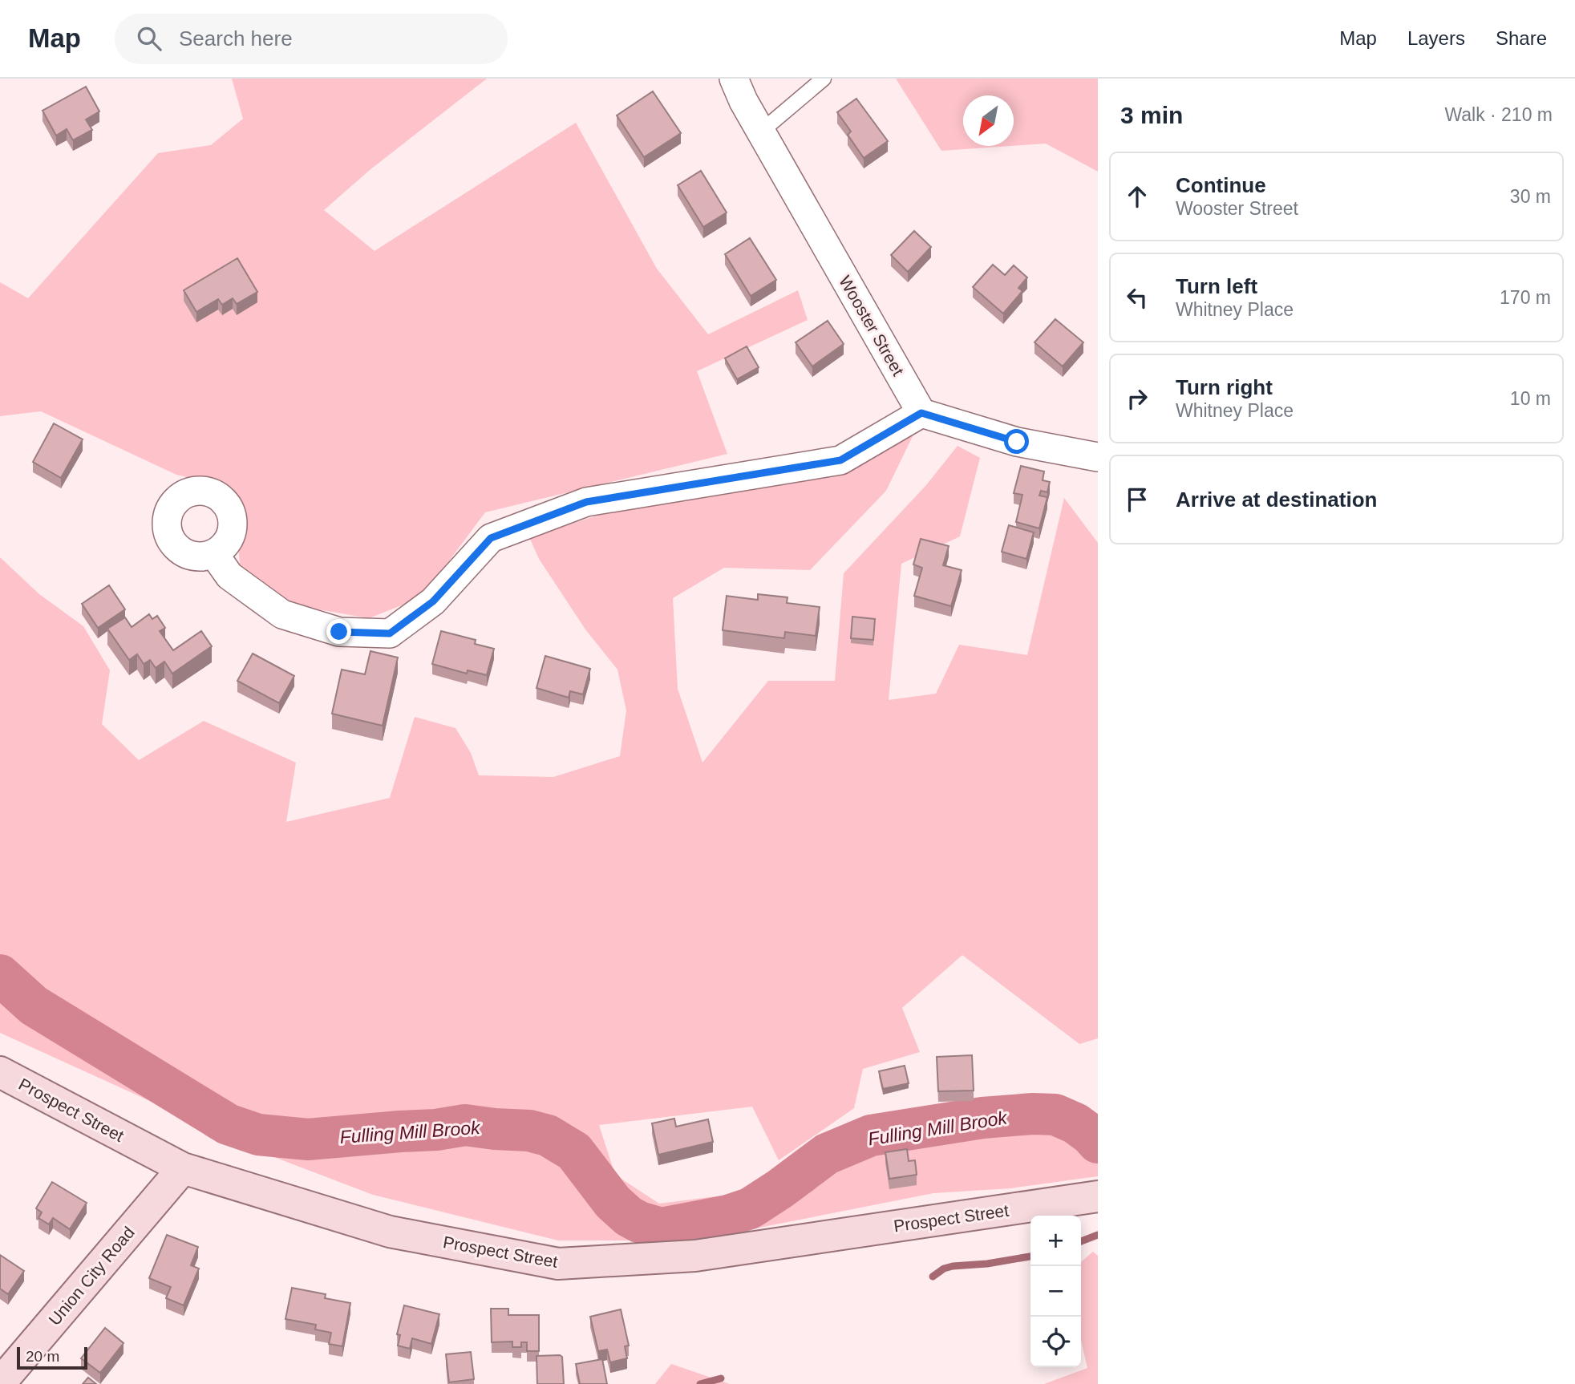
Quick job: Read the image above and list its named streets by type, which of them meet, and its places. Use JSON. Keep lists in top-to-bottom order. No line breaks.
{"streets":{"main road":["Prospect Street","Union City Road"],"street":["Wooster Street"]},"crossings":[["Prospect Street","Union City Road"]],"water":["Fulling Mill Brook"],"scale_bar":"20 m","north":"bottom left","page":{"header":"Map","search":"Search here","nav":["Map","Layers","Share"],"heading":["3 min","Walk · 210 m"],"list":[["Continue","Wooster Street","30 m"],["Turn left","Whitney Place","170 m"],["Turn right","Whitney Place","10 m"],"Arrive at destination"],"map_buttons":["+","−"],"scale":"20 m"}}
